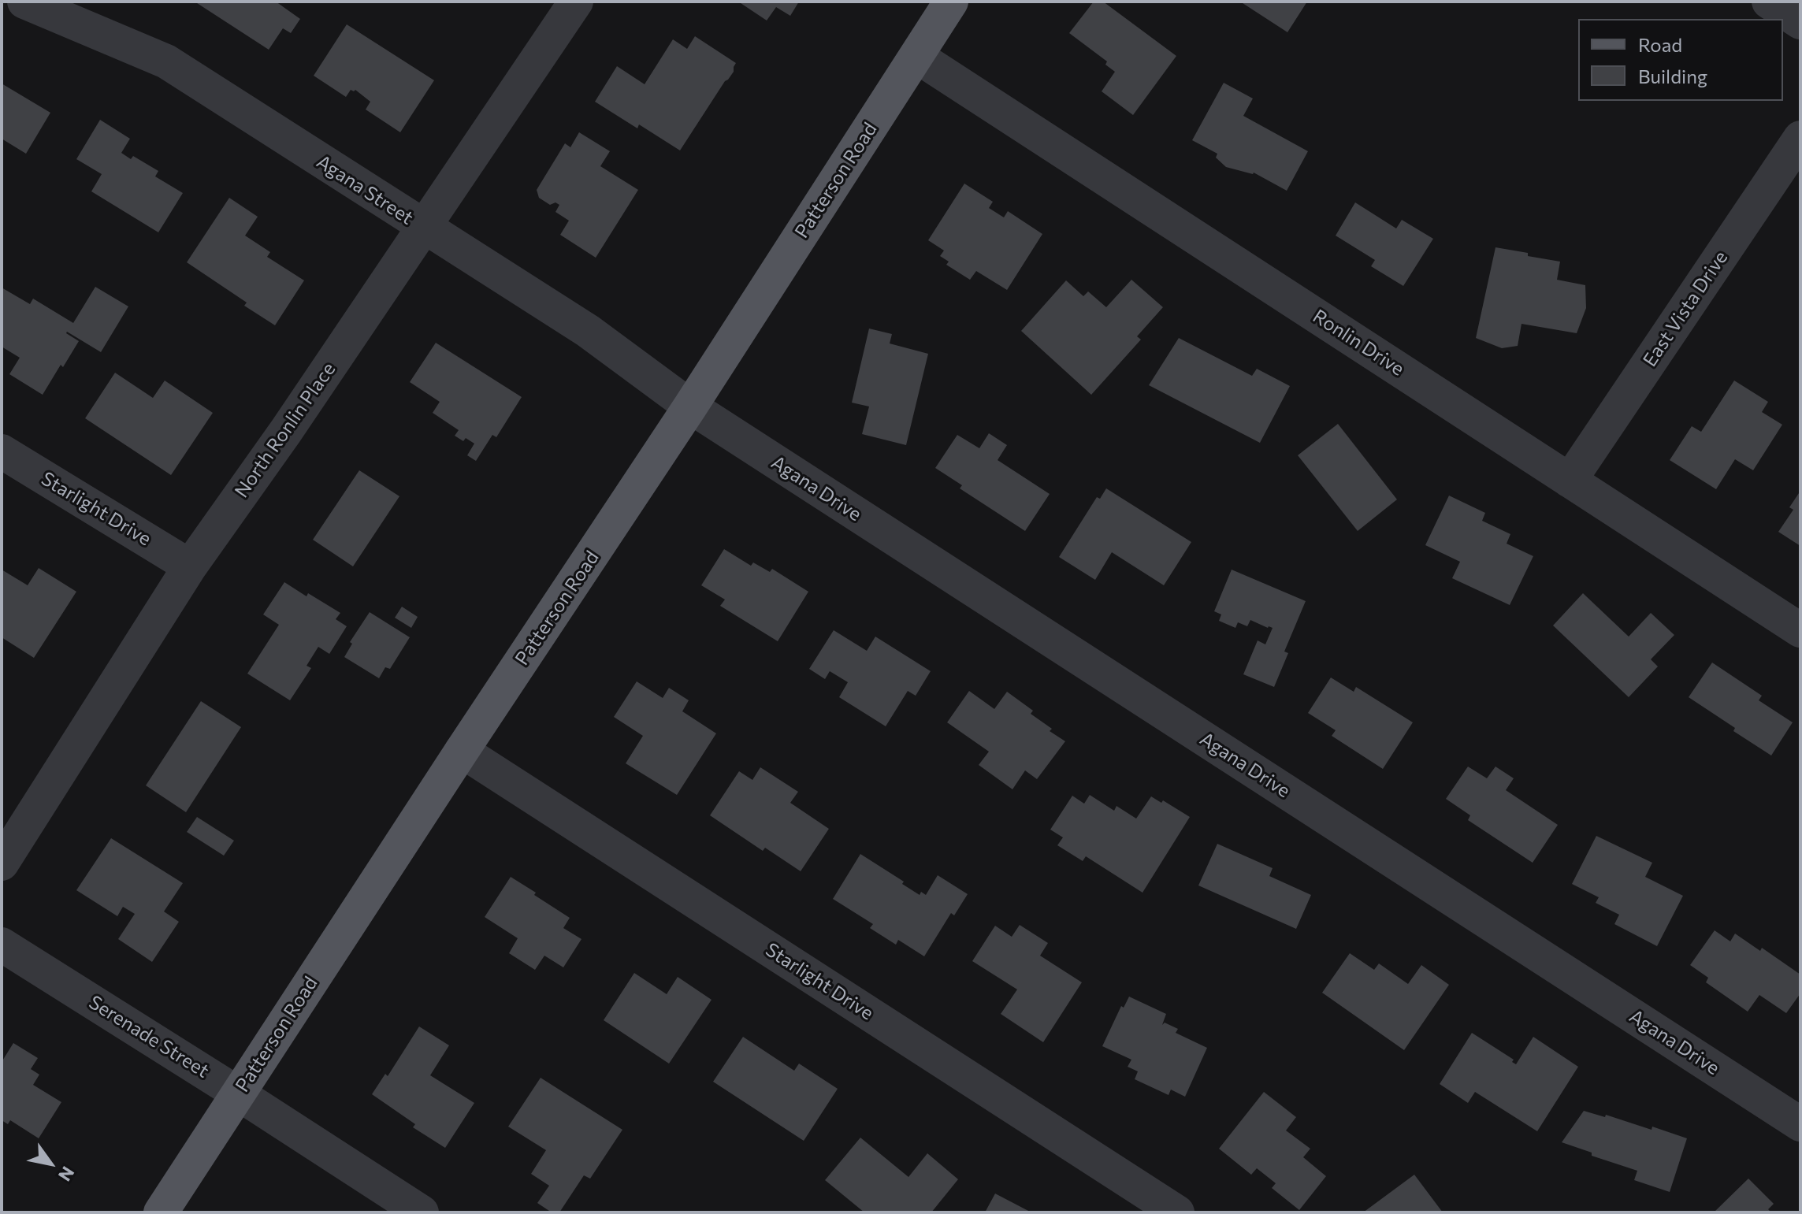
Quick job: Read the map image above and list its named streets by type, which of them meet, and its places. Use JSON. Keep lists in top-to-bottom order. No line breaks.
{"streets":{"main road":["Patterson Road"],"street":["Agana Street","East Vista Drive","Ronlin Drive","North Ronlin Place","Agana Drive","Starlight Drive","Serenade Street"]},"crossings":[["Patterson Road","Agana Street"],["Patterson Road","Ronlin Drive"],["Patterson Road","Agana Drive"],["Patterson Road","Starlight Drive"],["Patterson Road","Serenade Street"],["Agana Street","North Ronlin Place"],["Agana Street","Agana Drive"],["East Vista Drive","Ronlin Drive"],["North Ronlin Place","Starlight Drive"]],"legend":["Road","Building"],"north":"bottom right"}
